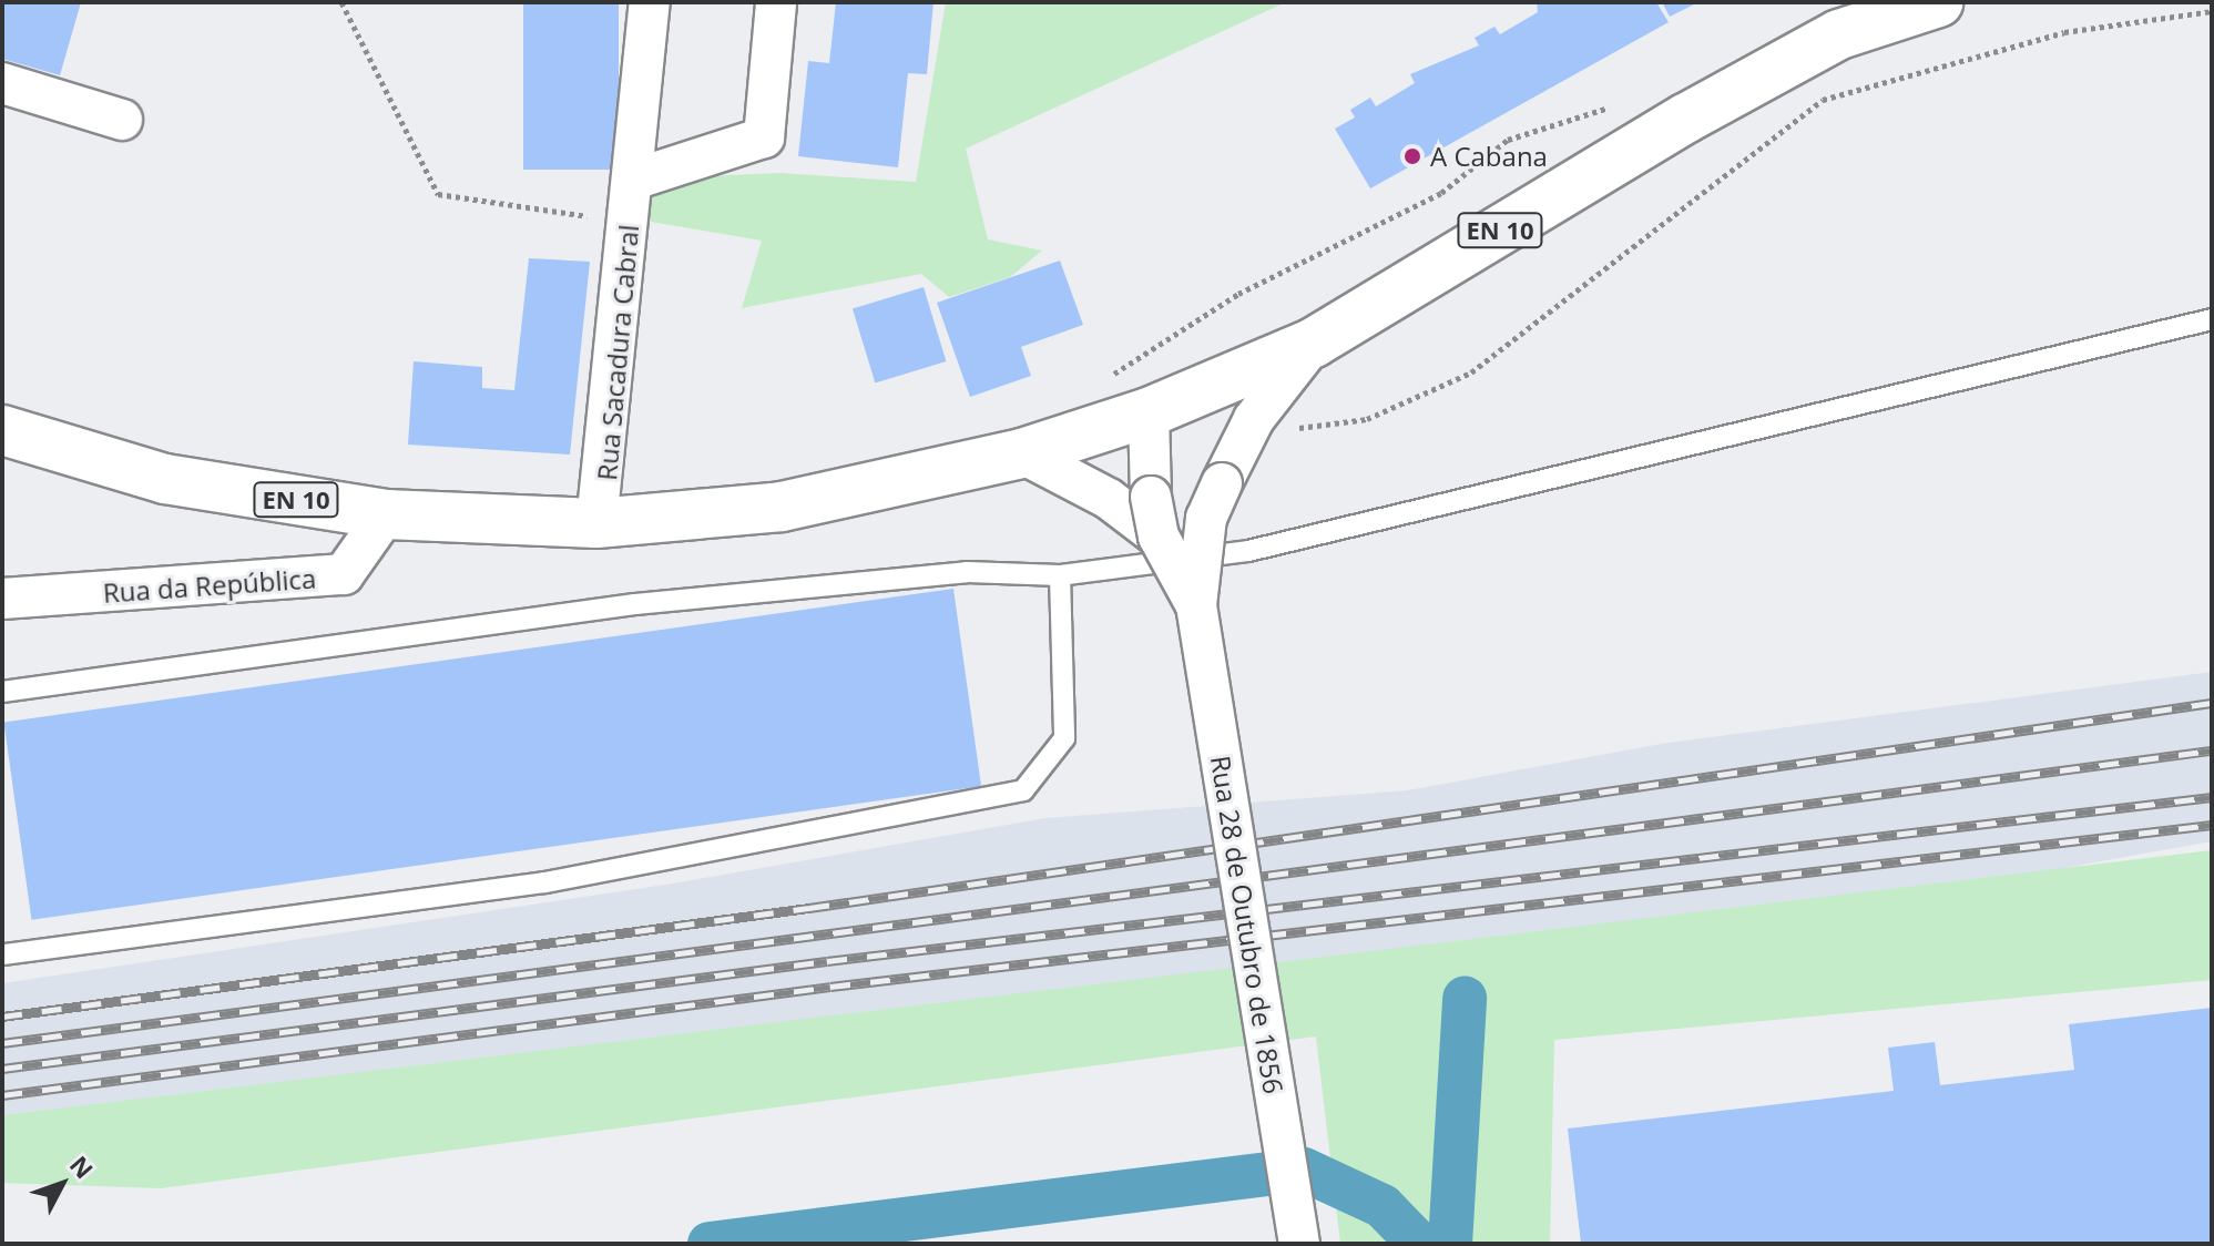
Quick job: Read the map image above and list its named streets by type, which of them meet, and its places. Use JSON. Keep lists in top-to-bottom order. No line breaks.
{"streets":{"main road":["EN 10"],"street":["Rua Sacadura Cabral","Rua da República","Rua 28 de Outubro de 1856"]},"crossings":[["EN 10","Rua Sacadura Cabral"],["EN 10","Rua da República"],["EN 10","Rua 28 de Outubro de 1856"]],"places":["A Cabana"],"north":"top right"}
